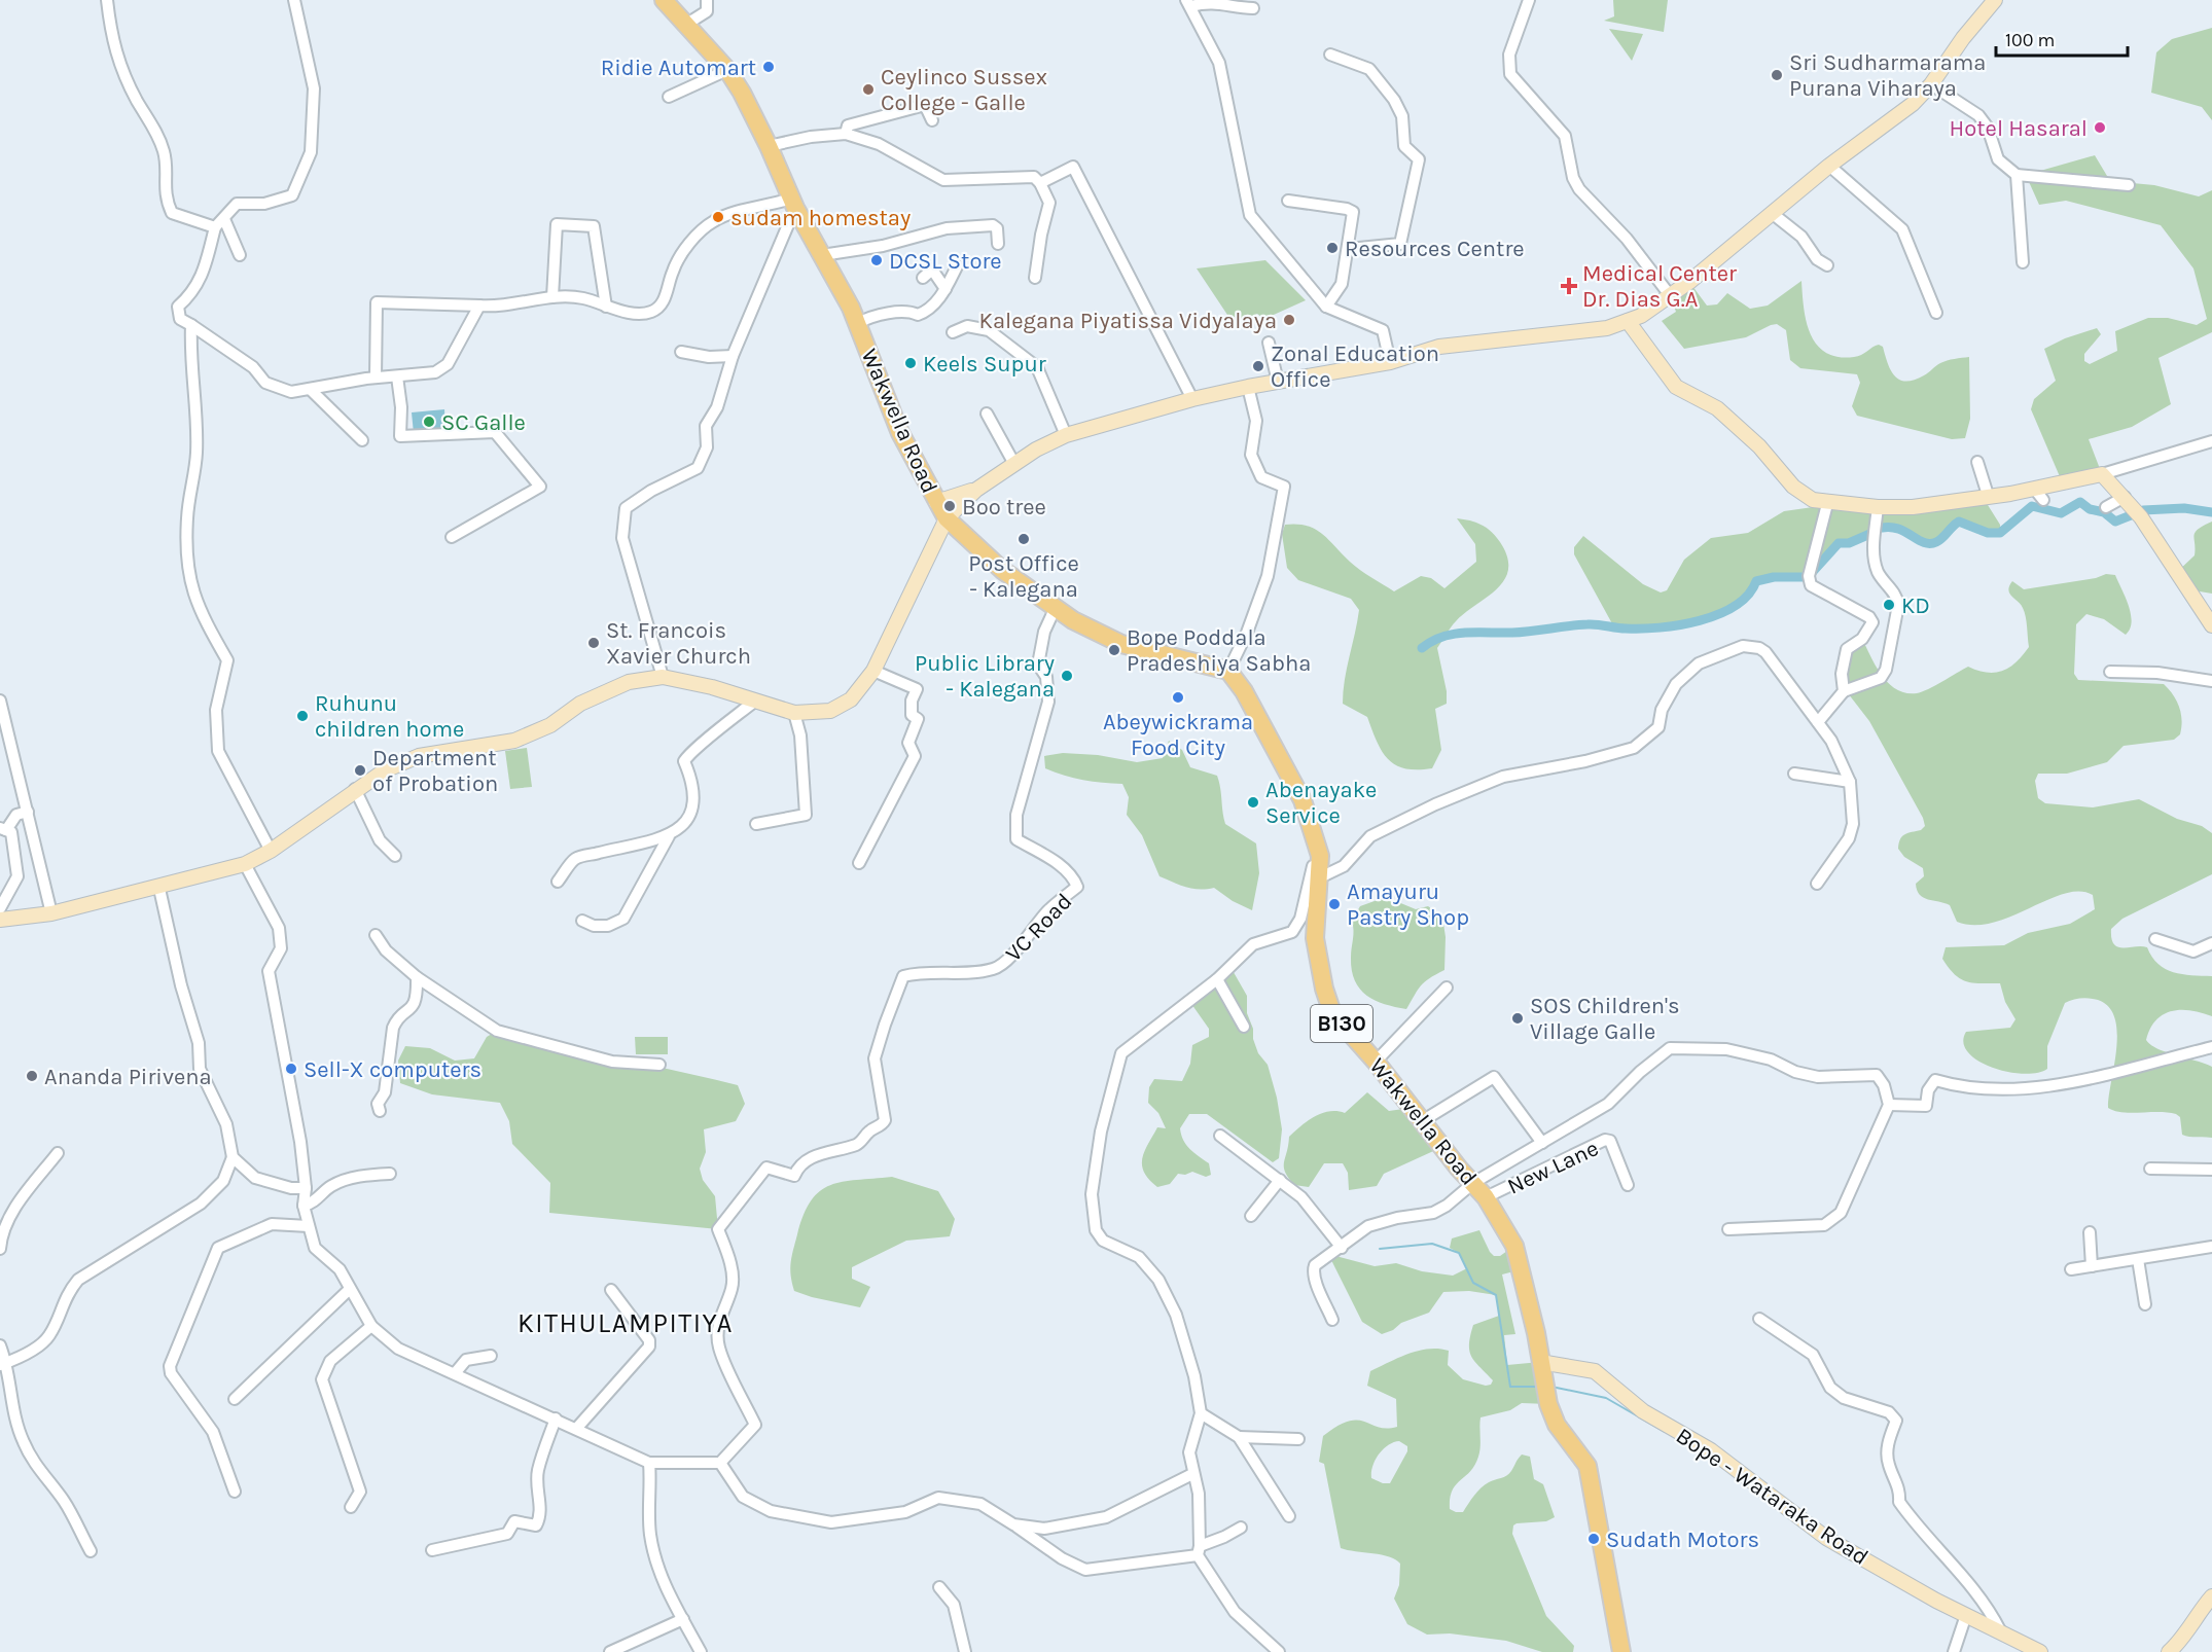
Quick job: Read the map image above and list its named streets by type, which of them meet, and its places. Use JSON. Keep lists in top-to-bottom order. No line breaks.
{"streets":{"main road":["Wakwella Road","B130","Bope - Wataraka Road"],"street":["VC Road","New Lane"]},"crossings":[["Wakwella Road","VC Road"],["Wakwella Road","New Lane"],["Wakwella Road","Bope - Wataraka Road"]],"districts":["KITHULAMPITIYA"],"places":{"other":["Ridie Automart","Sri Sudharmarama Purana Viharaya","Ceylinco Sussex College - Galle","Hotel Hasaral","sudam homestay","Resources Centre","DCSL Store","Kalegana Piyatissa Vidyalaya","Keels Supur","Zonal Education Office","SC Galle","Boo tree","Post Office - Kalegana","KD","St. Francois Xavier Church","Bope Poddala Pradeshiya Sabha","Public Library - Kalegana","Abeywickrama Food City","Ruhunu children home","Department of Probation","Abenayake Service","Amayuru Pastry Shop","SOS Children's Village Galle","Sell-X computers","Ananda Pirivena","Sudath Motors"],"health":["Medical Center Dr. Dias G.A"]},"scale_bar":"100 m"}
